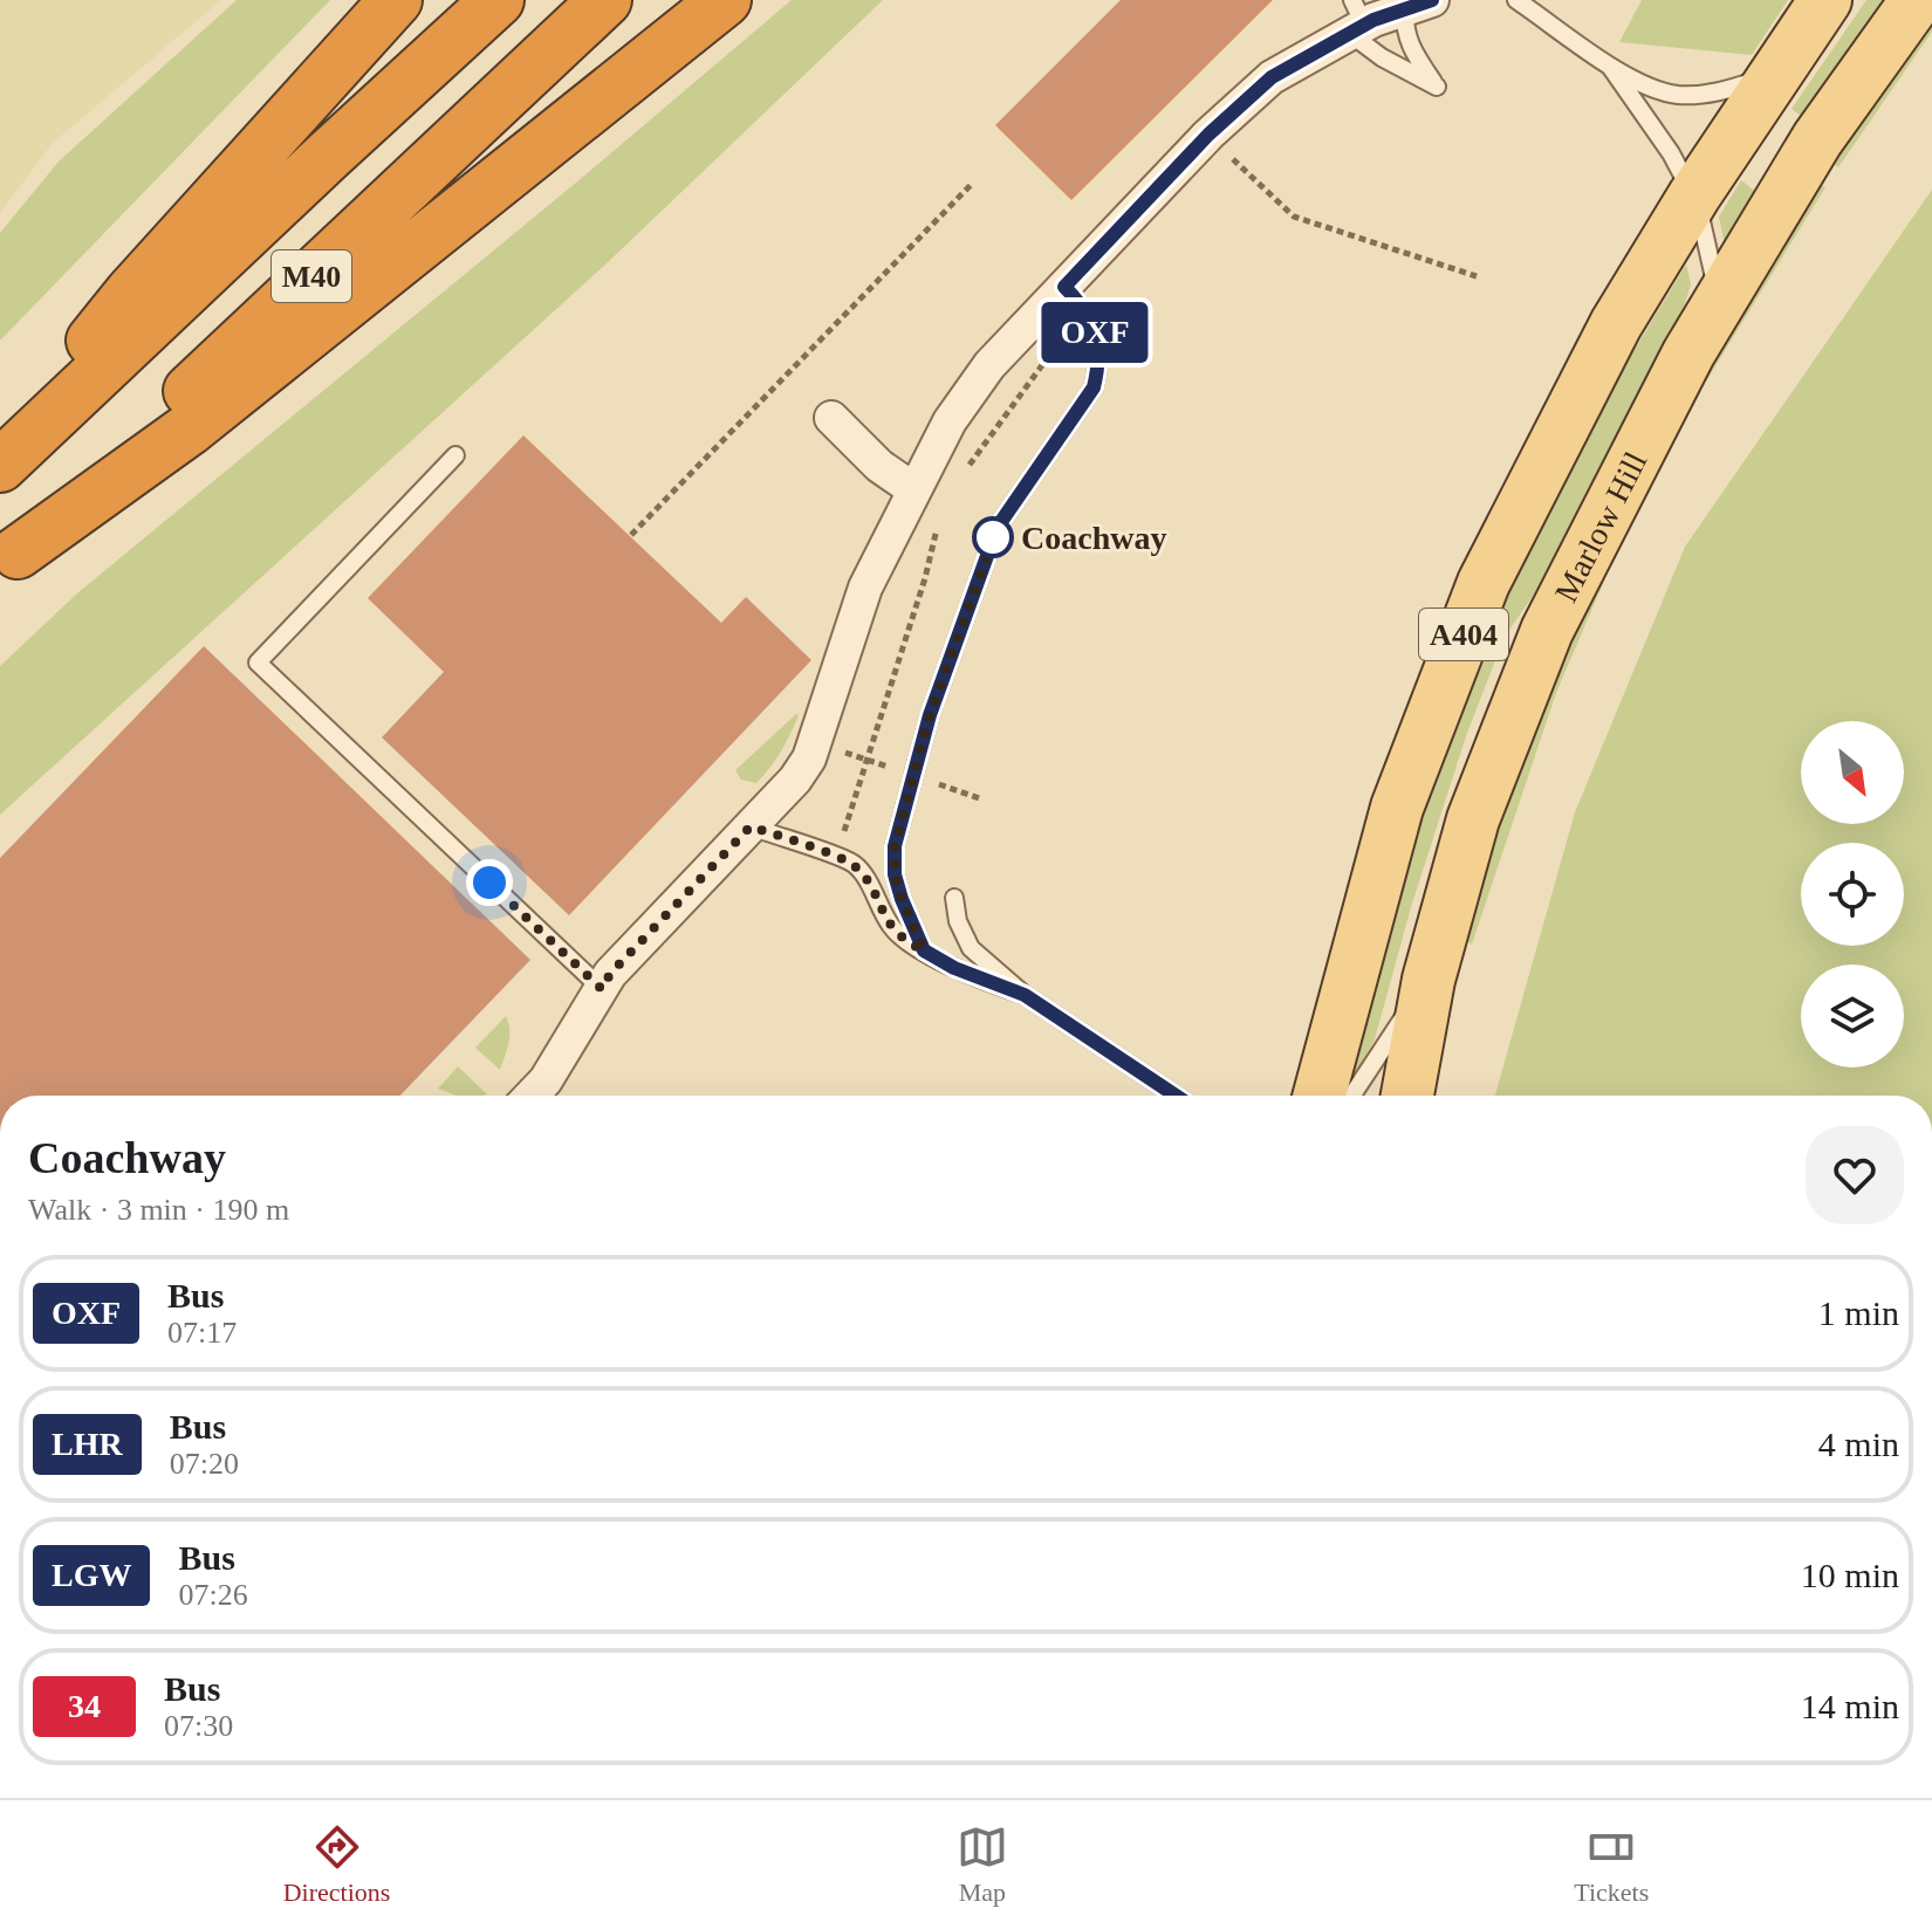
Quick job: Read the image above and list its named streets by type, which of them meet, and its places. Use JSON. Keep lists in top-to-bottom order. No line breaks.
{"streets":{"highway":["M40"],"main road":["Marlow Hill","A404"]},"places":["Coachway"],"lines":["bus line OXF"],"north":"bottom right","page":{"on_map":"OXF","heading":["Coachway","Walk · 3 min · 190 m"],"list":[{"mark":"OXF","name":"Bus","note":"07:17","value":"1 min"},{"mark":"LHR","name":"Bus","note":"07:20","value":"4 min"},{"mark":"LGW","name":"Bus","note":"07:26","value":"10 min"},{"mark":"34","name":"Bus","note":"07:30","value":"14 min"}],"tabs":["Directions","Map","Tickets"]}}
